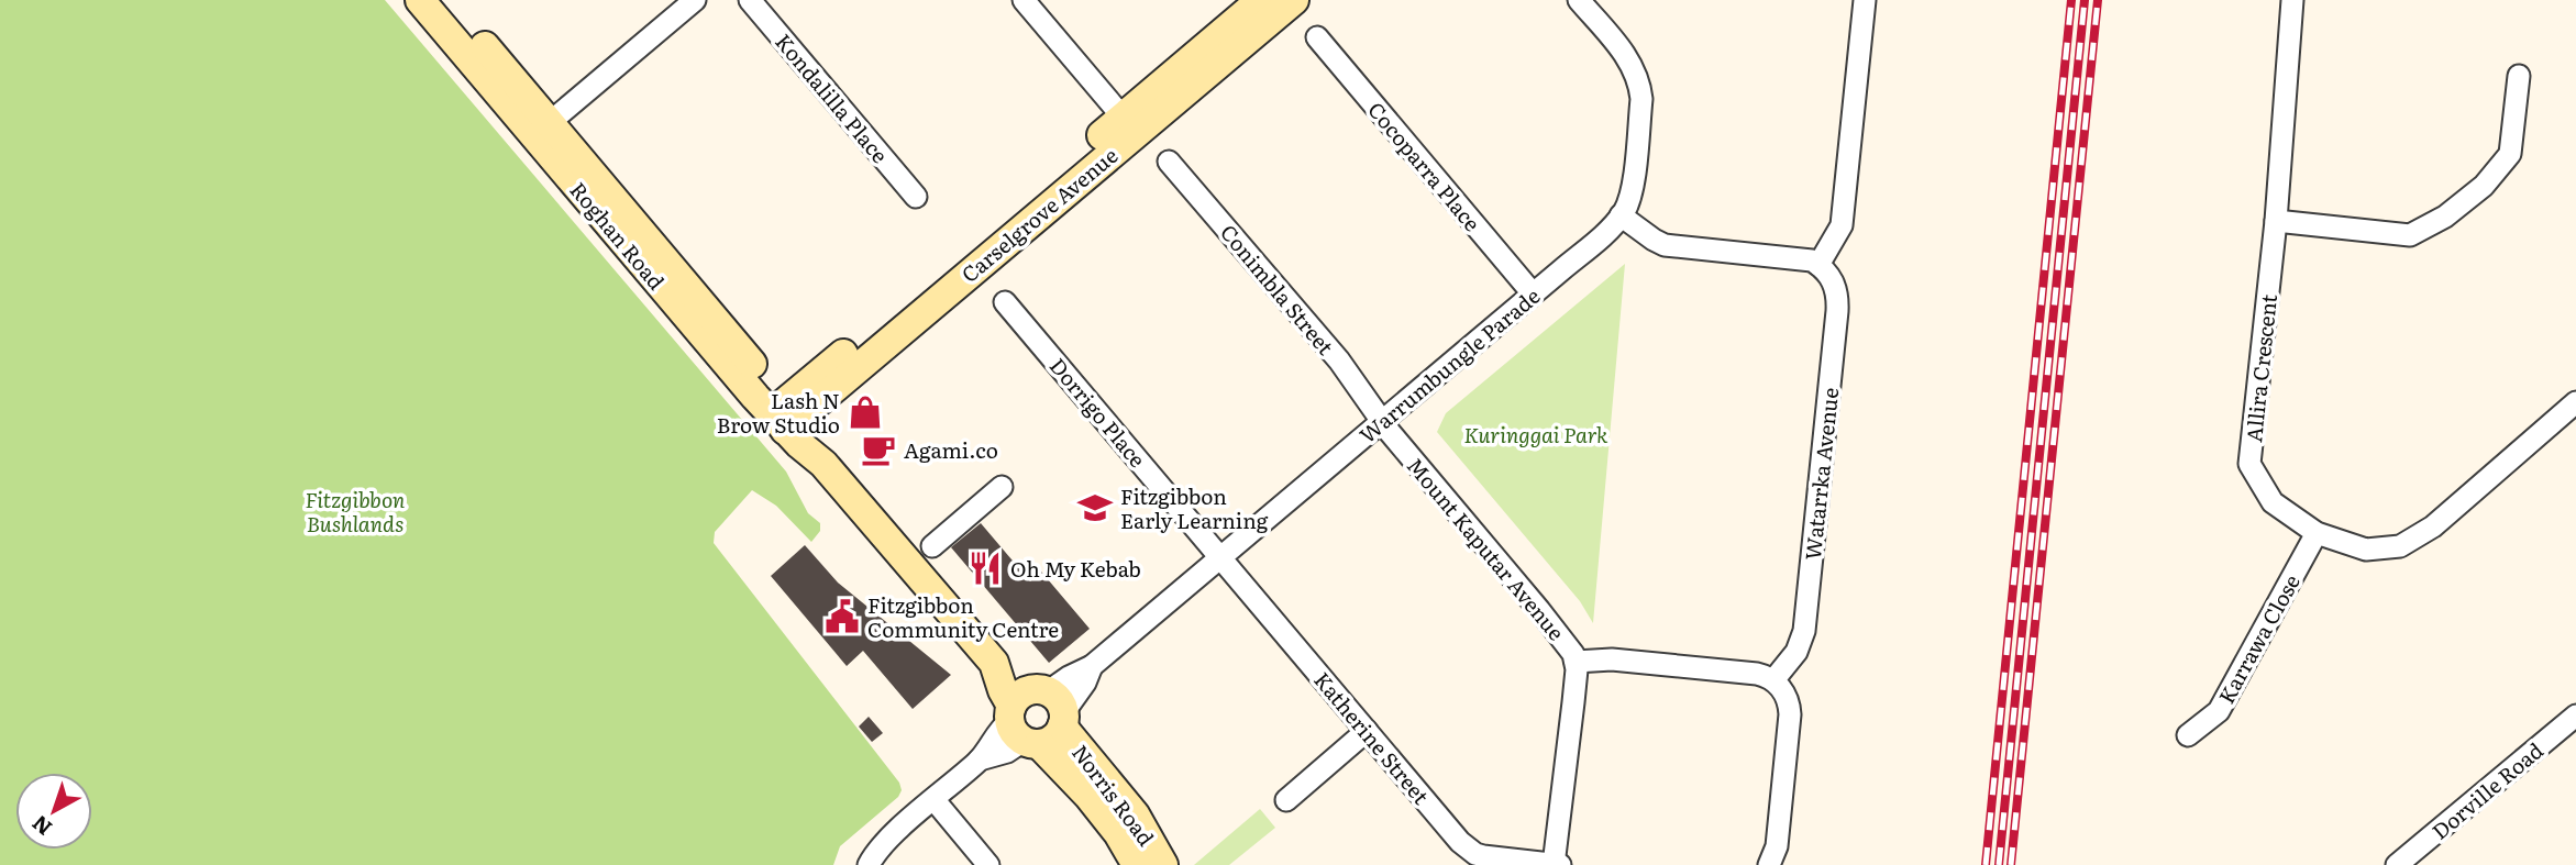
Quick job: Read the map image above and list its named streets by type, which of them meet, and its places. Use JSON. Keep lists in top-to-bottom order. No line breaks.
{"streets":{"main road":["Carselgrove Avenue","Roghan Road","Norris Road"],"street":["Kondalilla Place","Cocoparra Place","Conimbla Street","Warrumbungle Parade","Allira Crescent","Dorrigo Place","Watarrka Avenue","Mount Kaputar Avenue","Karrawa Close","Katherine Street","Dorville Road"]},"crossings":[["Cocoparra Place","Warrumbungle Parade"],["Carselgrove Avenue","Roghan Road"],["Roghan Road","Warrumbungle Parade"],["Roghan Road","Norris Road"],["Conimbla Street","Warrumbungle Parade"],["Conimbla Street","Mount Kaputar Avenue"],["Warrumbungle Parade","Dorrigo Place"],["Warrumbungle Parade","Mount Kaputar Avenue"],["Warrumbungle Parade","Katherine Street"],["Warrumbungle Parade","Norris Road"],["Allira Crescent","Karrawa Close"],["Dorrigo Place","Katherine Street"],["Mount Kaputar Avenue","Katherine Street"]],"parks":["Kuringgai Park","Fitzgibbon Bushlands"],"places":{"shop":["Lash N Brow Studio"],"cafe":["Agami.co"],"school or university":["Fitzgibbon Early Learning"],"restaurant":["Oh My Kebab"],"public building":["Fitzgibbon Community Centre"]},"north":"bottom left"}
